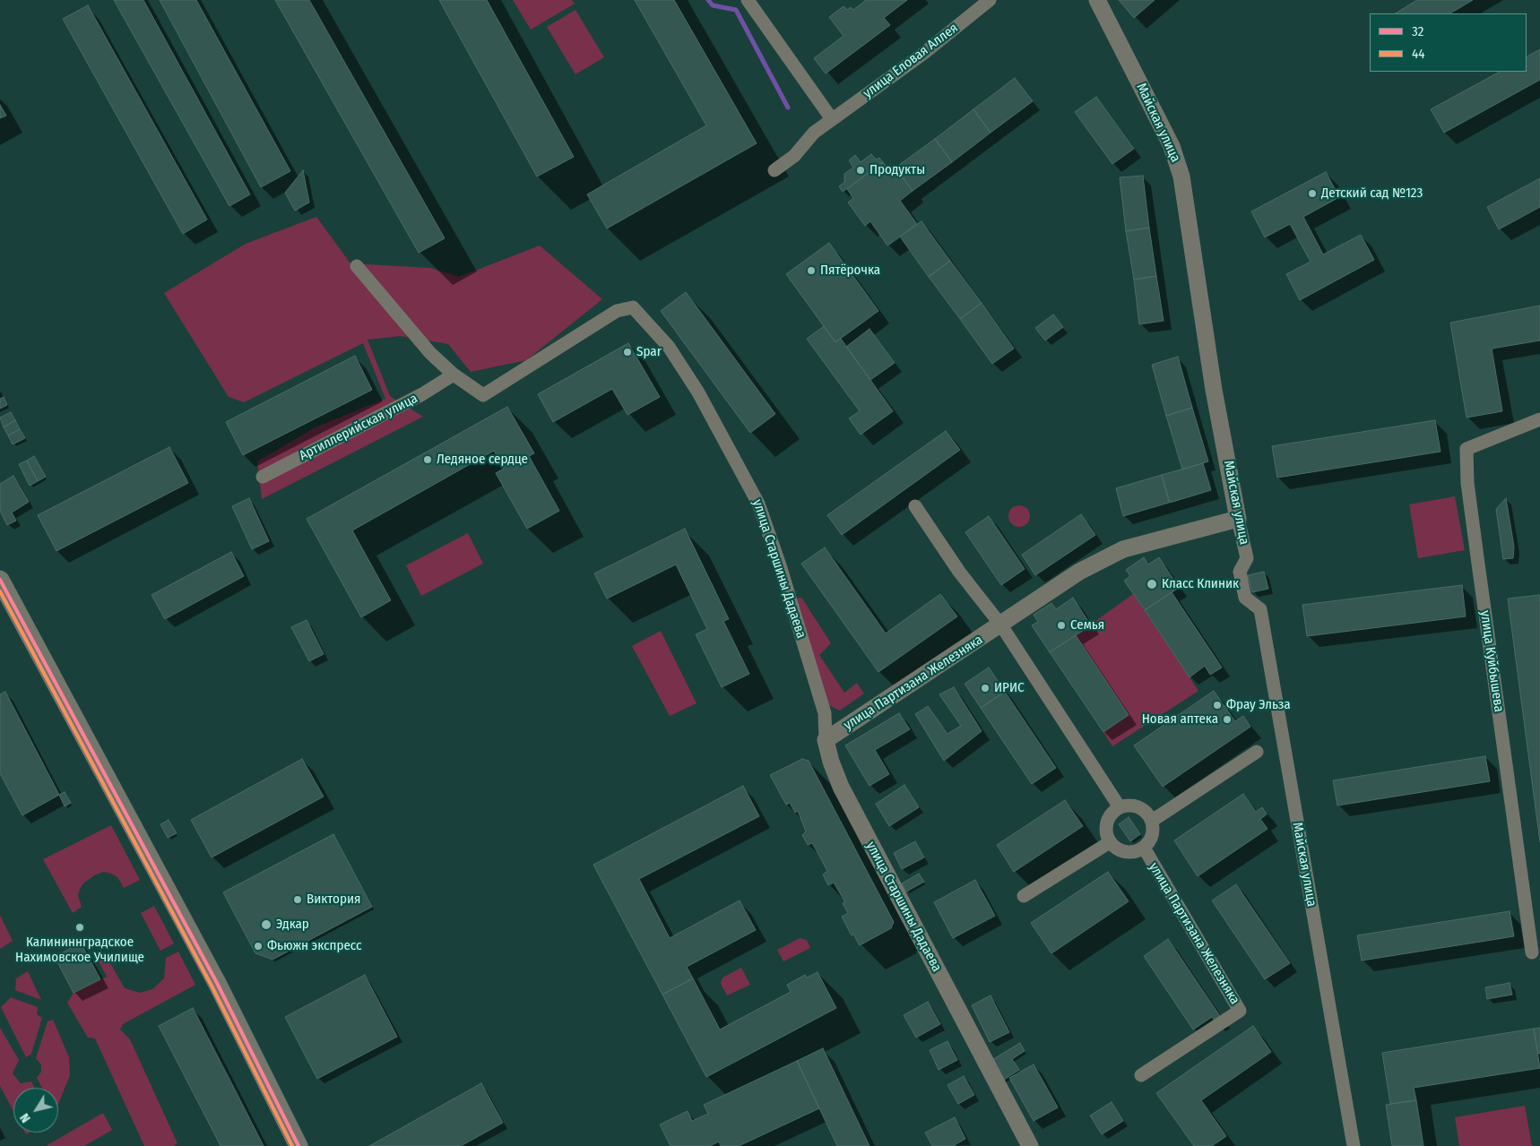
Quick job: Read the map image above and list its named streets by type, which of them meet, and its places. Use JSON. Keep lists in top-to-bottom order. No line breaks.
{"streets":{"street":["улица Еловая Аллея","Майская улица","Артиллерийская улица","улица Старшины Дадаева","улица Куйбышева","улица Партизана Железняка"]},"crossings":[["Майская улица","улица Партизана Железняка"],["Артиллерийская улица","улица Старшины Дадаева"],["улица Старшины Дадаева","улица Партизана Железняка"]],"places":["Продукты","Детский сад №123","Пятёрочка","Spar","Ледяное сердце","Класс Клиник","Семья","ИРИС","Фрау Эльза","Новая аптека","Виктория","Эдкар","Калининнградское Нахимовское Училище","Фьюжн экспресс"],"lines":["transit line 32","transit line 44"],"legend":["32","44"],"north":"bottom left"}
